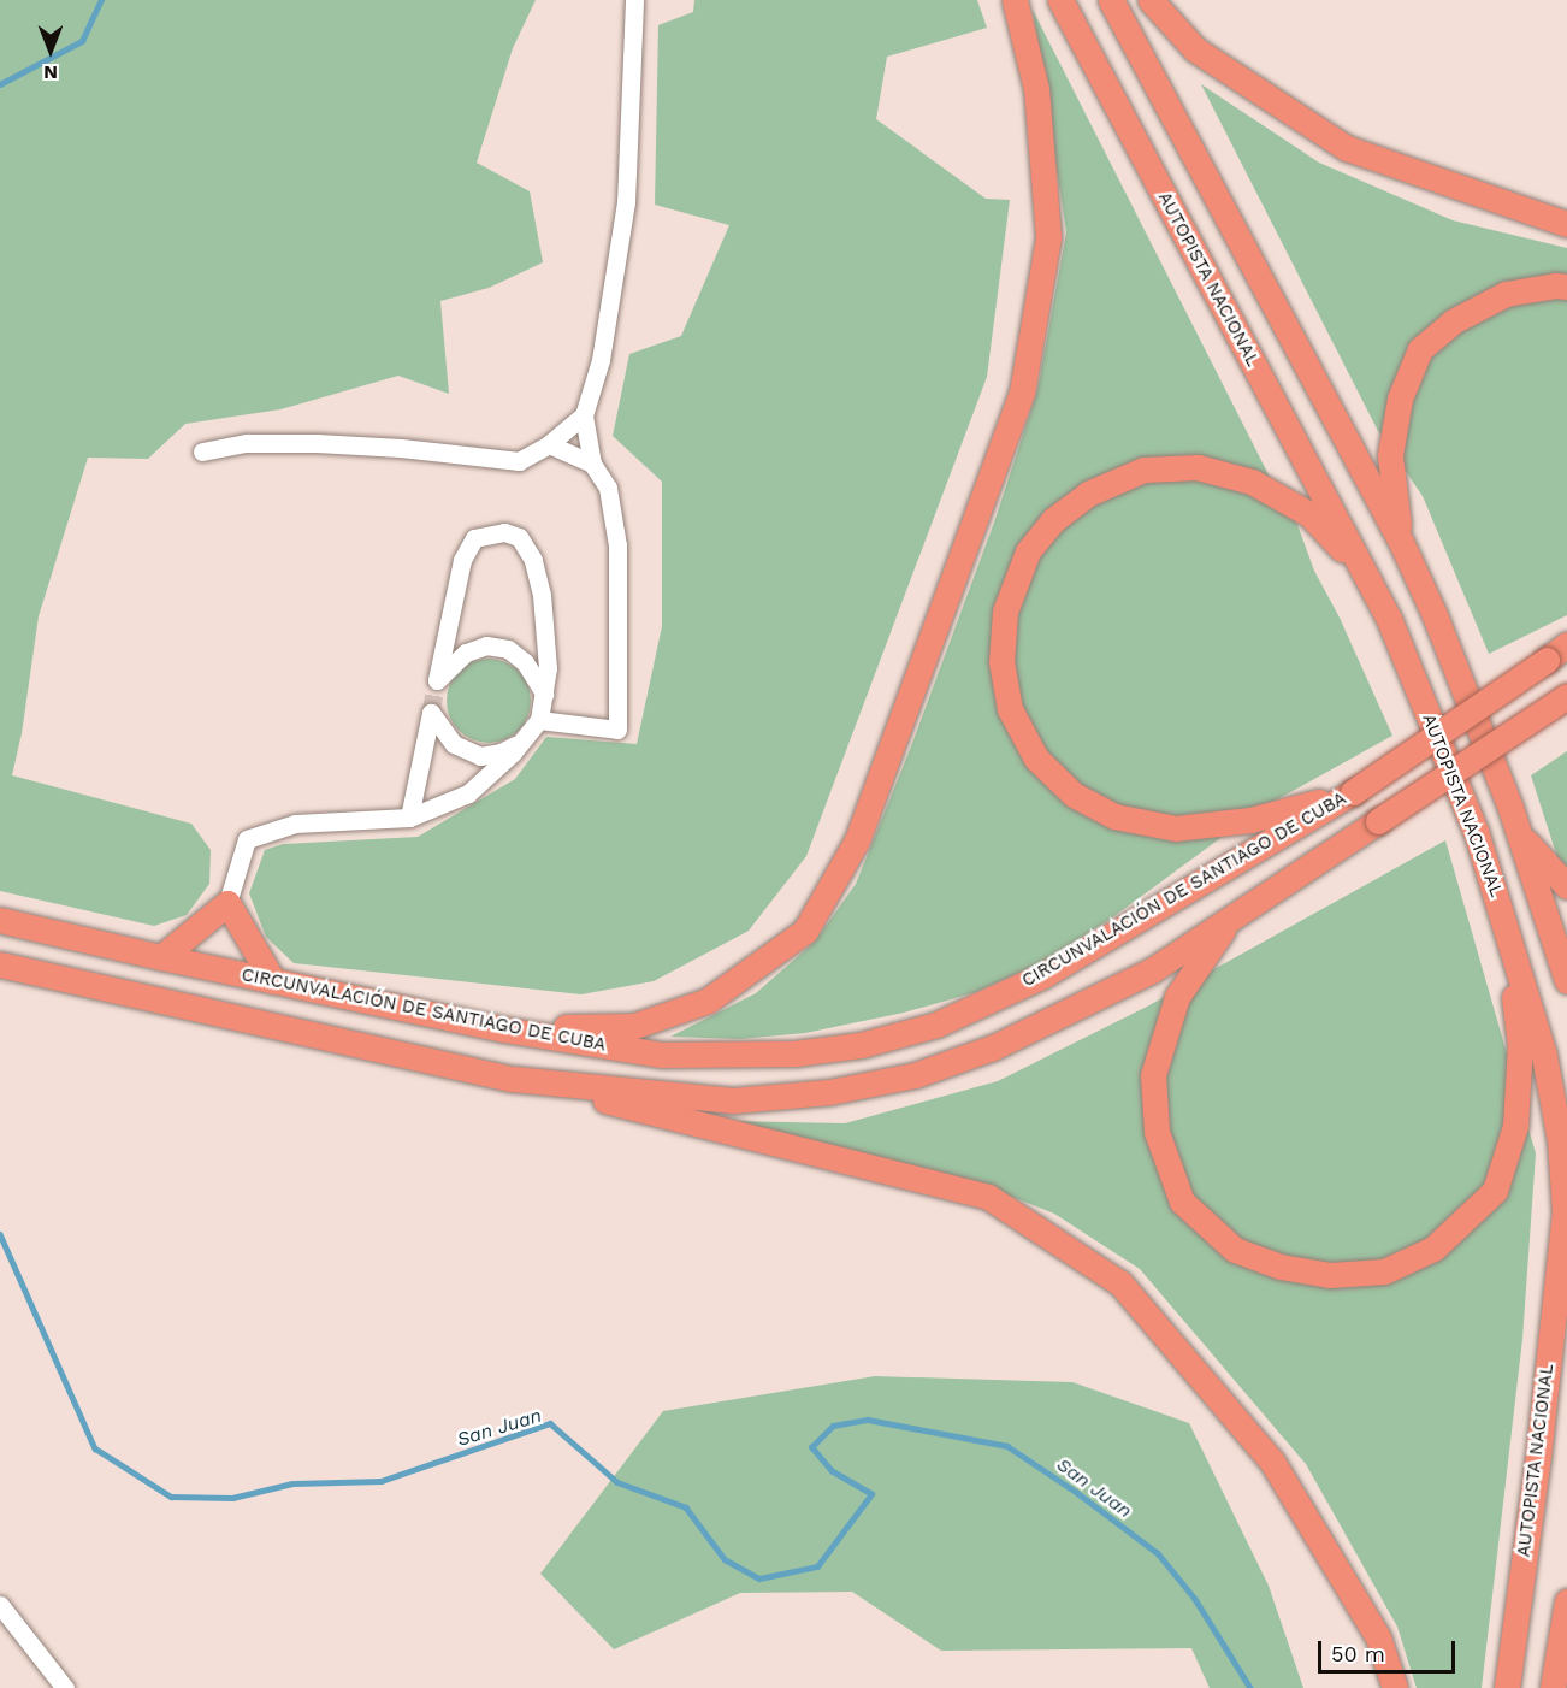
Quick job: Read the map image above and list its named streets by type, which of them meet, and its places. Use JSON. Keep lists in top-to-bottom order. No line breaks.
{"streets":{"highway":["AUTOPISTA NACIONAL","CIRCUNVALACIÓN DE SANTIAGO DE CUBA"]},"water":["San Juan"],"scale_bar":"50 m","north":"bottom"}
